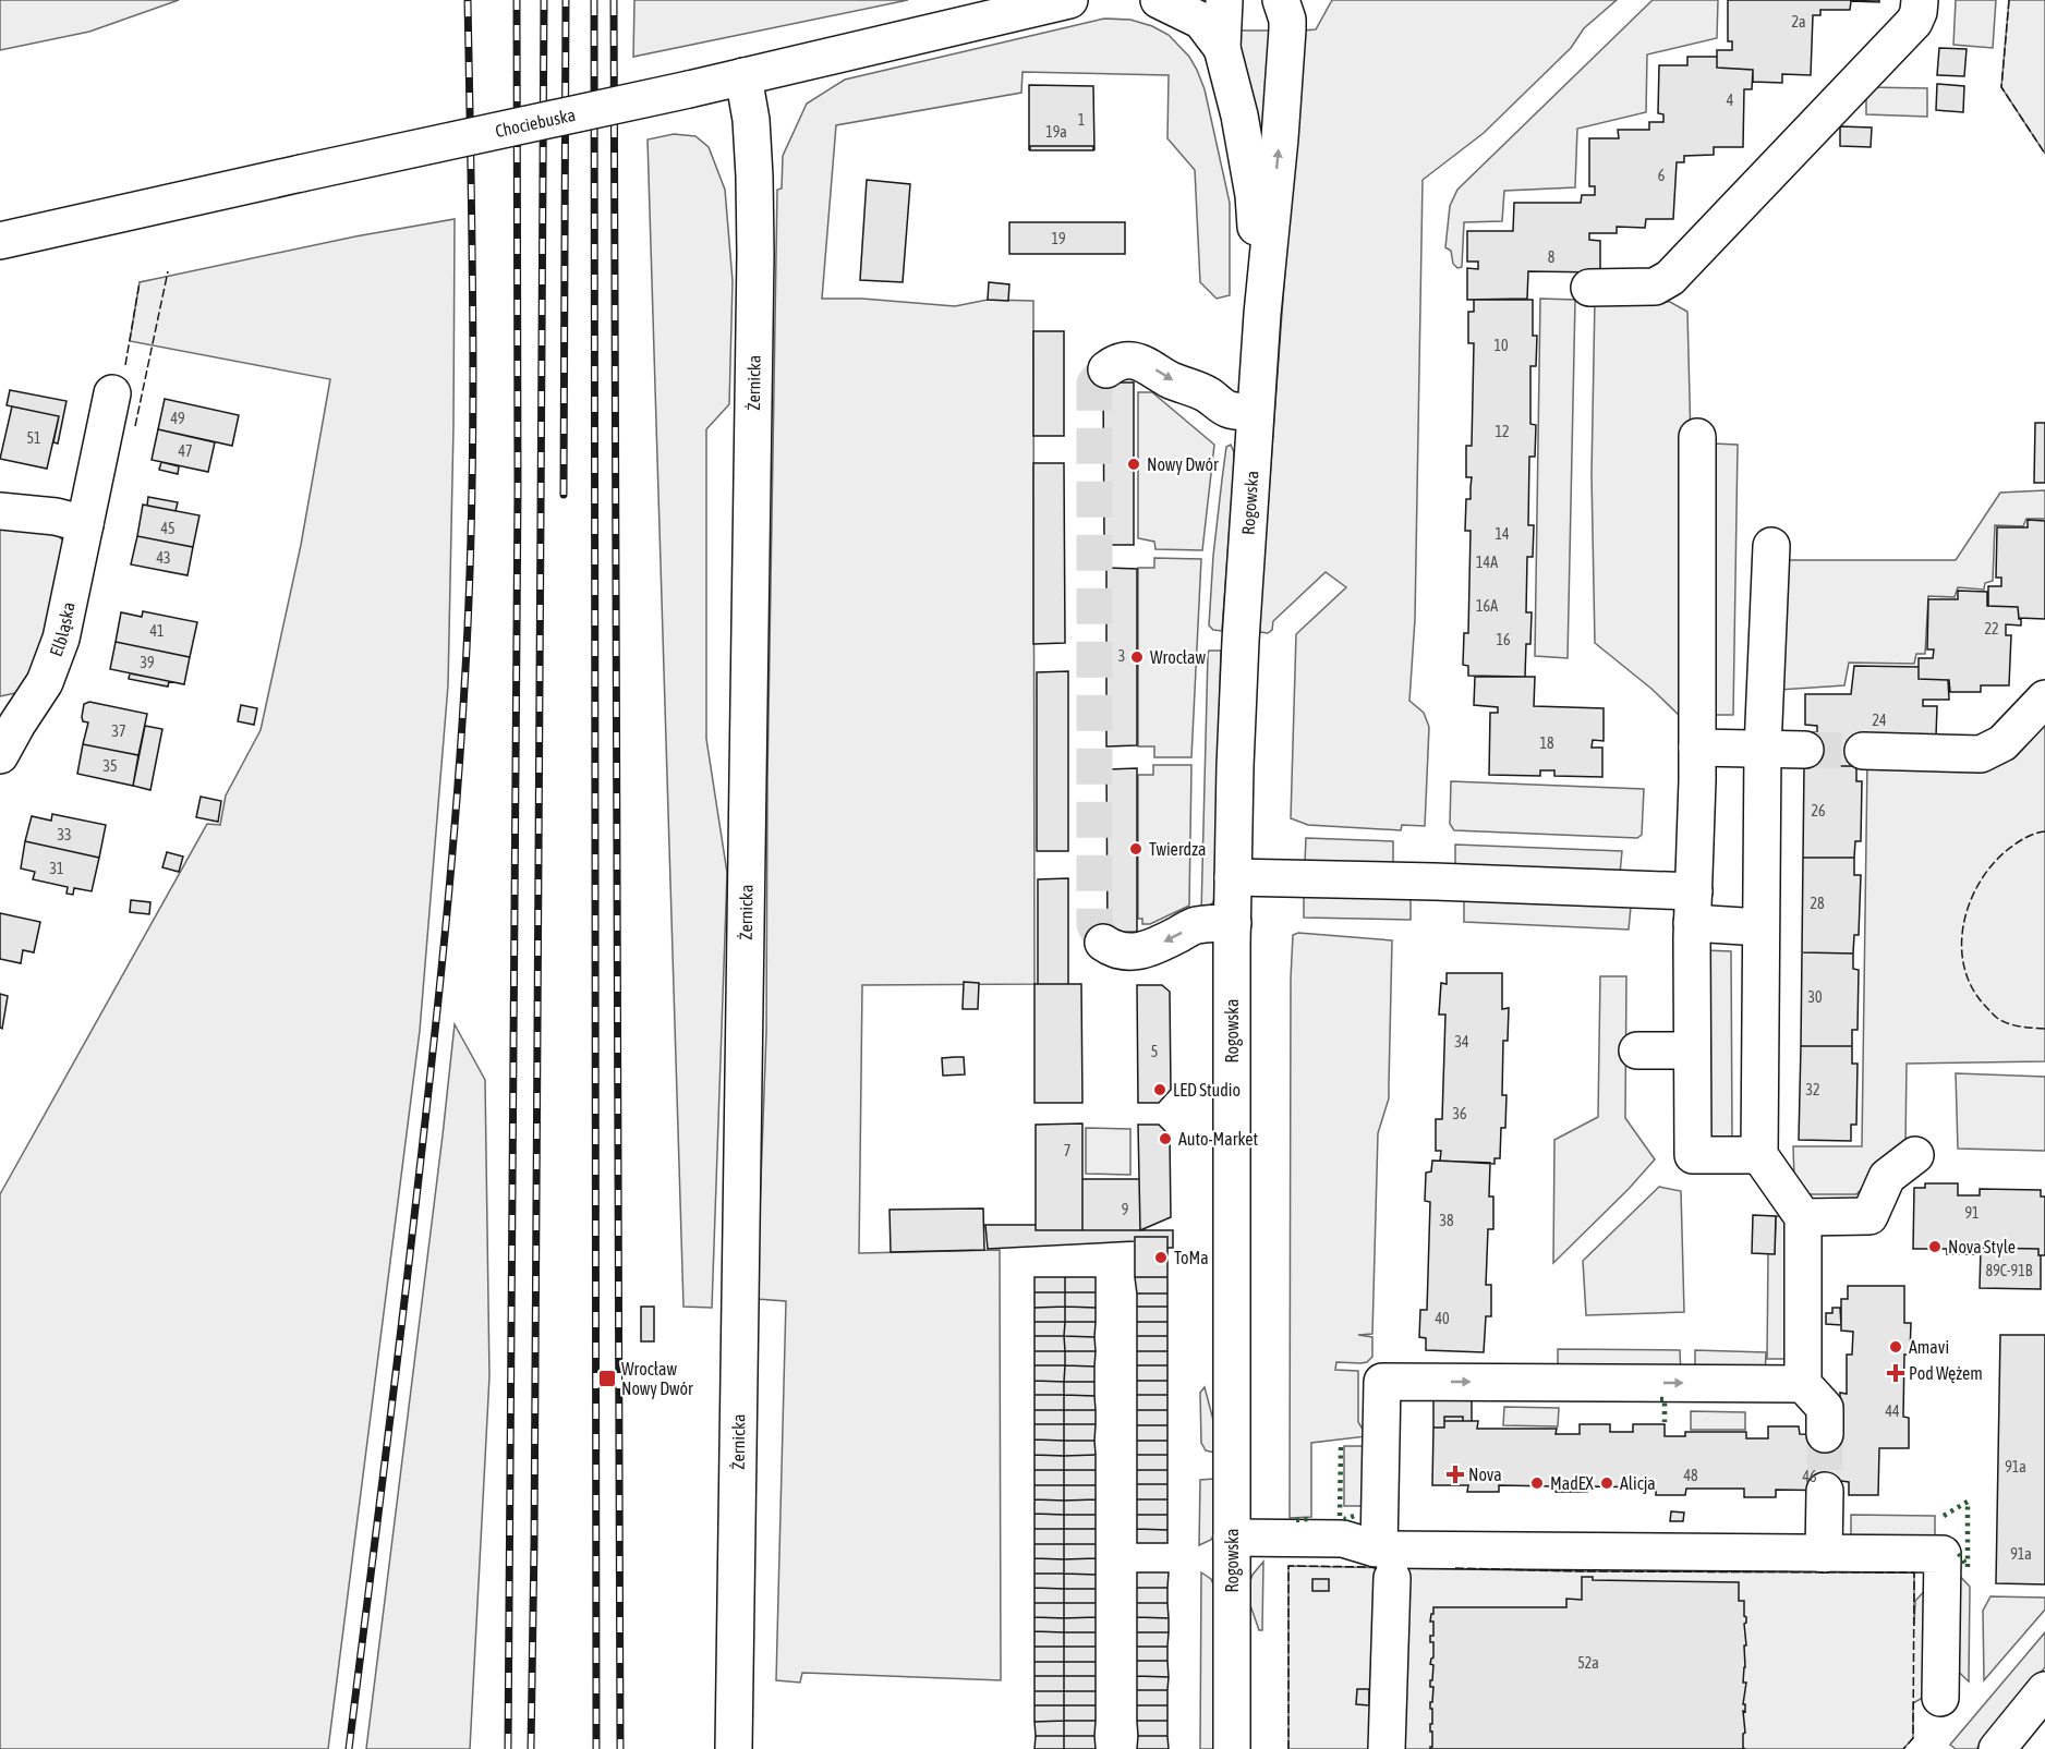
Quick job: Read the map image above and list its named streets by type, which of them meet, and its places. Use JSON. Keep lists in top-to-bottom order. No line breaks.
{"streets":{"street":["Chociebuska","Żernicka","Rogowska","Elbląska"]},"crossings":[["Chociebuska","Żernicka"]],"places":{"other":["Nowy Dwór","Wrocław","Twierdza","LED Studio","Auto-Market","Nova Style","ToMa","Amavi","MadEX","Alicja"],"health":["Pod Wężem","Nova"],"transit":["Wrocław Nowy Dwór"]},"house_numbers":["2a","4","1","19a","6","19","8","10","49","12","51","47","45","14","43","14A","16A","22","41","16","3","39","24","37","18","35","26","33","31","28","30","34","5","32","36","7","9","91","38","89C-91B","40","44","91a","48","46","91a","52a"]}
